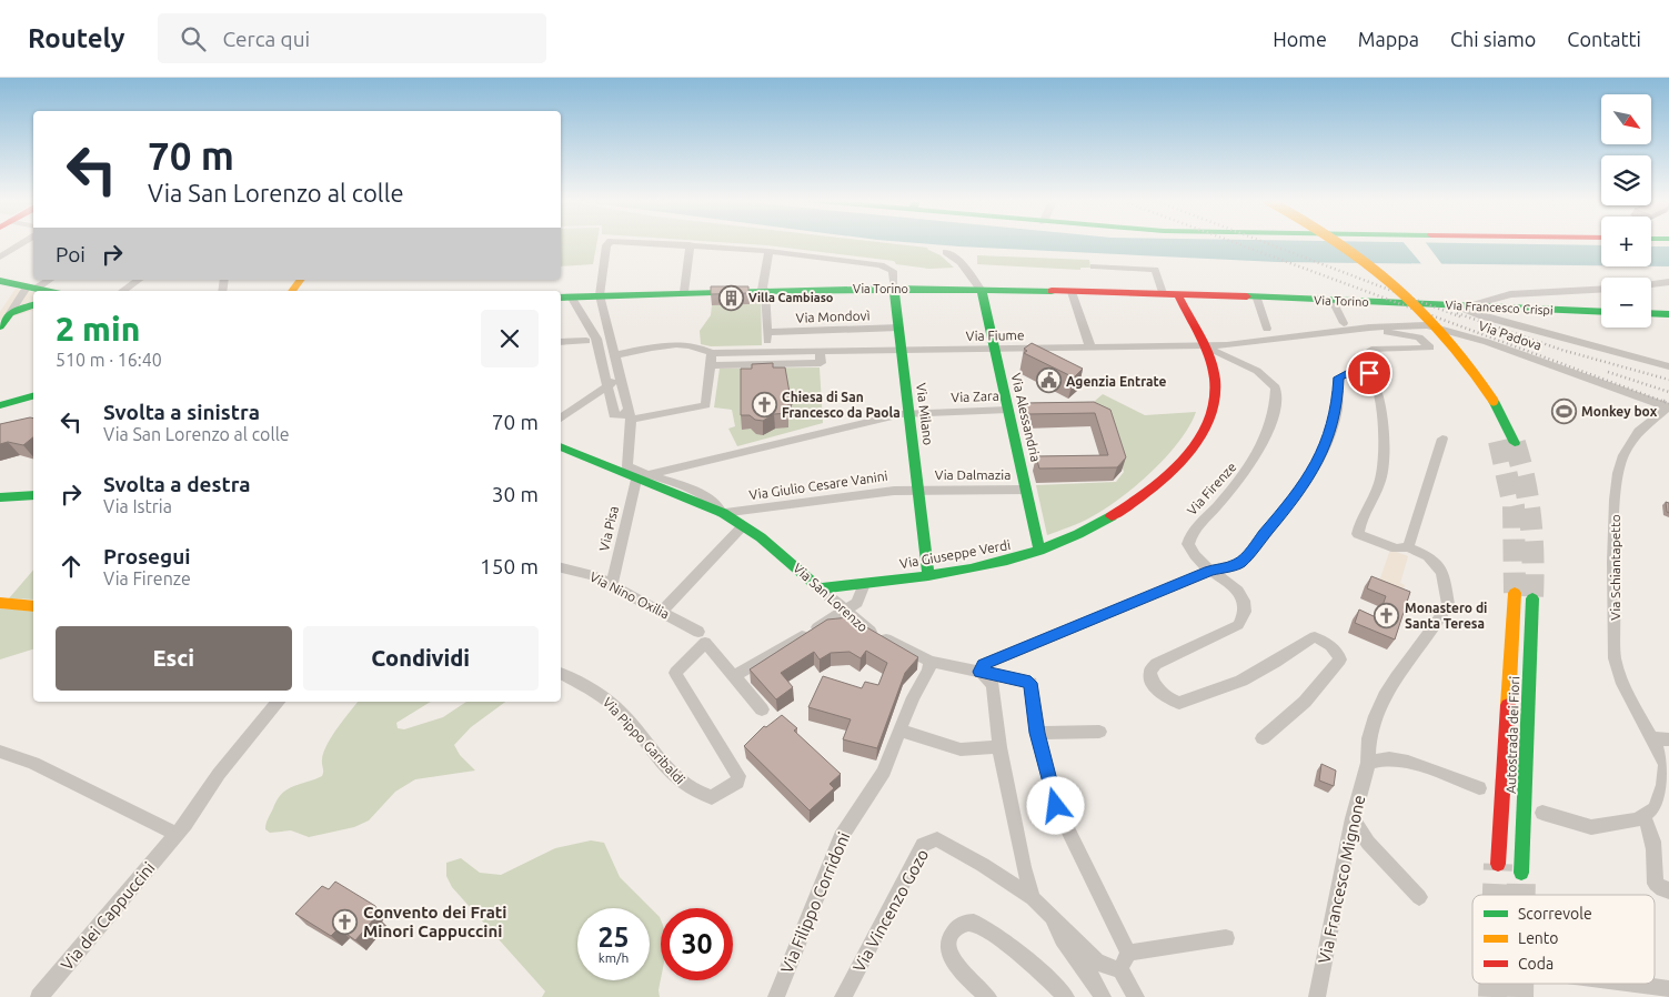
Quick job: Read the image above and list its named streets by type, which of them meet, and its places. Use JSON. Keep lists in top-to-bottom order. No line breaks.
{"streets":{"main road":["Via Torino","Via Francesco Crispi","Via Milano","Via Alessandria","Via Giuseppe Verdi","Via San Lorenzo","Autostrada dei Fiori"],"street":["Via Mondovì","Via Fiume","Via Padova","Via Zara","Via Dalmazia","Via Giulio Cesare Vanini","Via Firenze","Via Pisa","Via Schiantapetto","Via Nino Oxilia","Via Pippo Garibaldi","Via Francesco Mignone","Via Filippo Corridoni","Via Vincenzo Gozo","Via dei Cappuccini"]},"crossings":[["Via Torino","Via Francesco Crispi"],["Via Torino","Via Milano"],["Via Torino","Via Alessandria"],["Via Torino","Via Giuseppe Verdi"],["Via Mondovì","Via Milano"],["Via Fiume","Via Padova"],["Via Fiume","Via Milano"],["Via Fiume","Via Alessandria"],["Via Fiume","Via Firenze"],["Via Fiume","Via Giuseppe Verdi"],["Via Padova","Via Firenze"],["Via Padova","Via Giuseppe Verdi"],["Via Padova","Via Schiantapetto"],["Via Zara","Via Milano"],["Via Zara","Via Alessandria"],["Via Zara","Via San Lorenzo"],["Via Milano","Via Dalmazia"],["Via Milano","Via Giulio Cesare Vanini"],["Via Milano","Via Giuseppe Verdi"],["Via Alessandria","Via Dalmazia"],["Via Alessandria","Via Giuseppe Verdi"],["Via Dalmazia","Via Giulio Cesare Vanini"],["Via Giulio Cesare Vanini","Via San Lorenzo"],["Via Firenze","Via Giuseppe Verdi"],["Via Pisa","Via Nino Oxilia"],["Via Pisa","Via San Lorenzo"],["Via Giuseppe Verdi","Via San Lorenzo"],["Via San Lorenzo","Via Filippo Corridoni"]],"places":{"building":["Villa Cambiaso"],"public building":["Agenzia Entrate"],"church":["Chiesa di San Francesco da Paola","Monastero di Santa Teresa","Convento dei Frati Minori Cappuccini"],"sports":["Monkey box"]},"legend":["Scorrevole","Lento","Coda"],"north":"bottom right","page":{"header":"Routely","search":"Cerca qui","nav":["Home","Mappa","Chi siamo","Contatti"],"map_buttons":["+","−"],"turn":["70 m","Via San Lorenzo al colle"],"then":"Poi","heading":["2 min","510 m · 16:40"],"list":[{"name":"Svolta a sinistra","note":"Via San Lorenzo al colle","value":"70 m"},{"name":"Svolta a destra","note":"Via Istria","value":"30 m"},{"name":"Prosegui","note":"Via Firenze","value":"150 m"}],"buttons":["Esci","Condividi"],"speed":"25 km/h","limit":"30"}}
